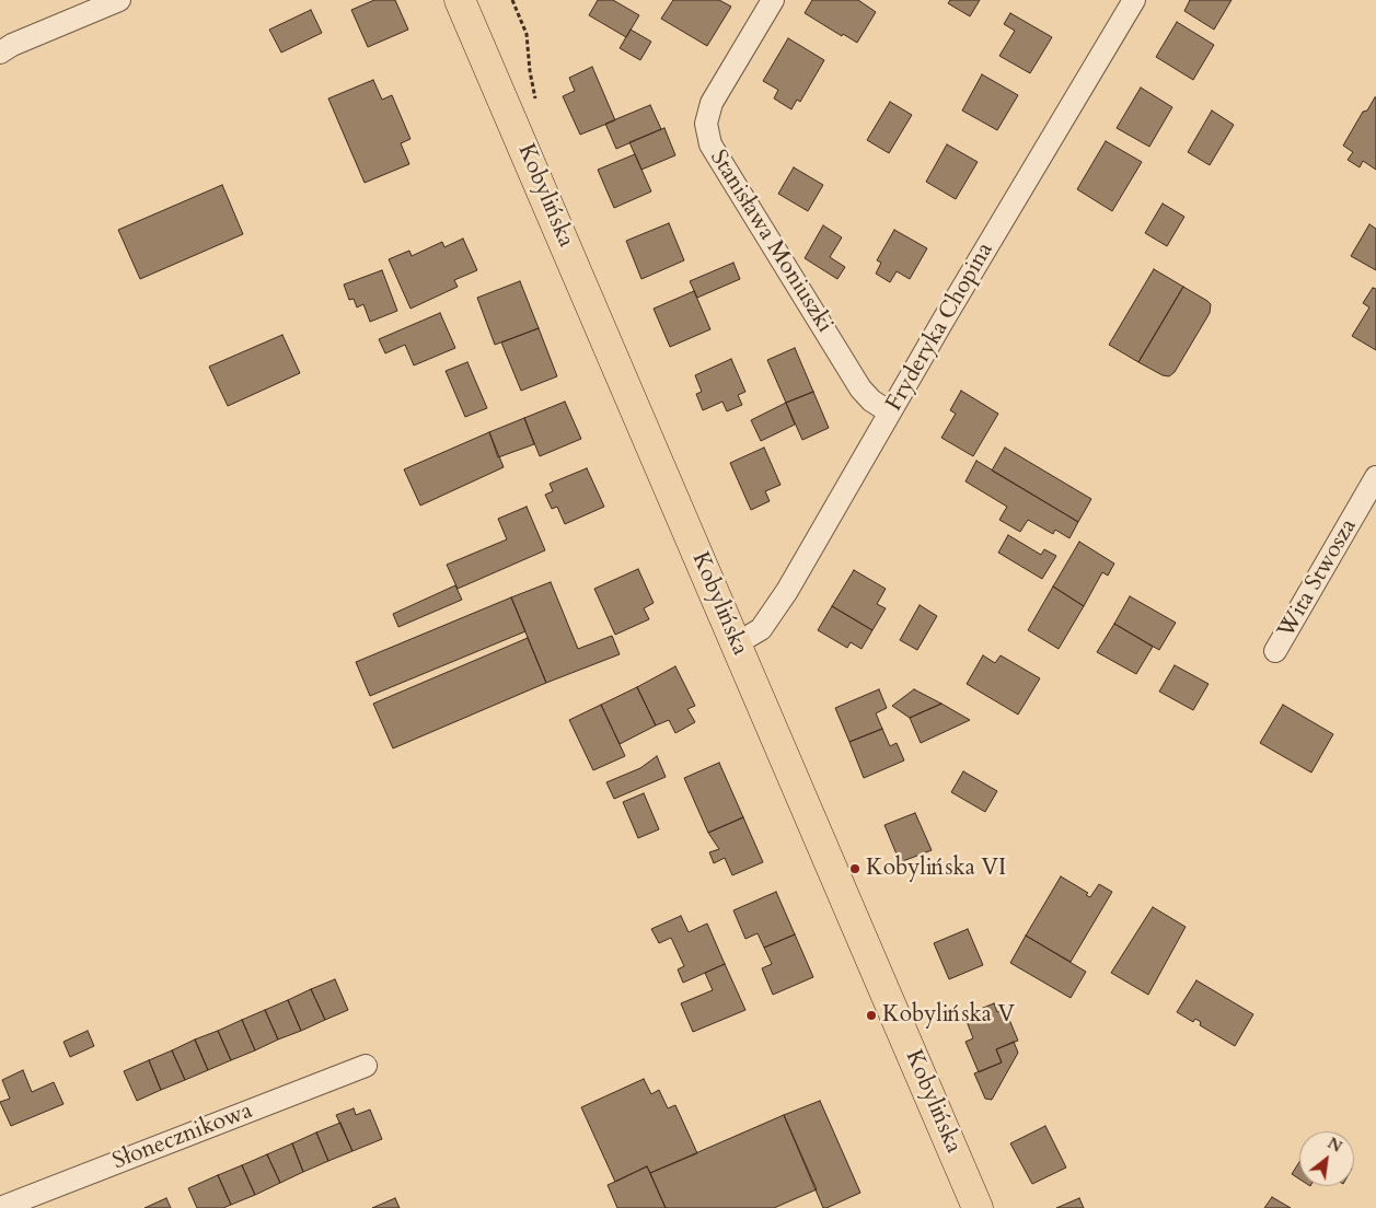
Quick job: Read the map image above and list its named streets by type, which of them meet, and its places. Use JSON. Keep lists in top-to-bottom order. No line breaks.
{"streets":{"main road":["Kobylińska"],"street":["Stanisława Moniuszki","Fryderyka Chopina","Wita Stwosza","Słonecznikowa"]},"crossings":[["Kobylińska","Fryderyka Chopina"],["Stanisława Moniuszki","Fryderyka Chopina"]],"places":["Kobylińska VI","Kobylińska V"],"north":"top right"}
